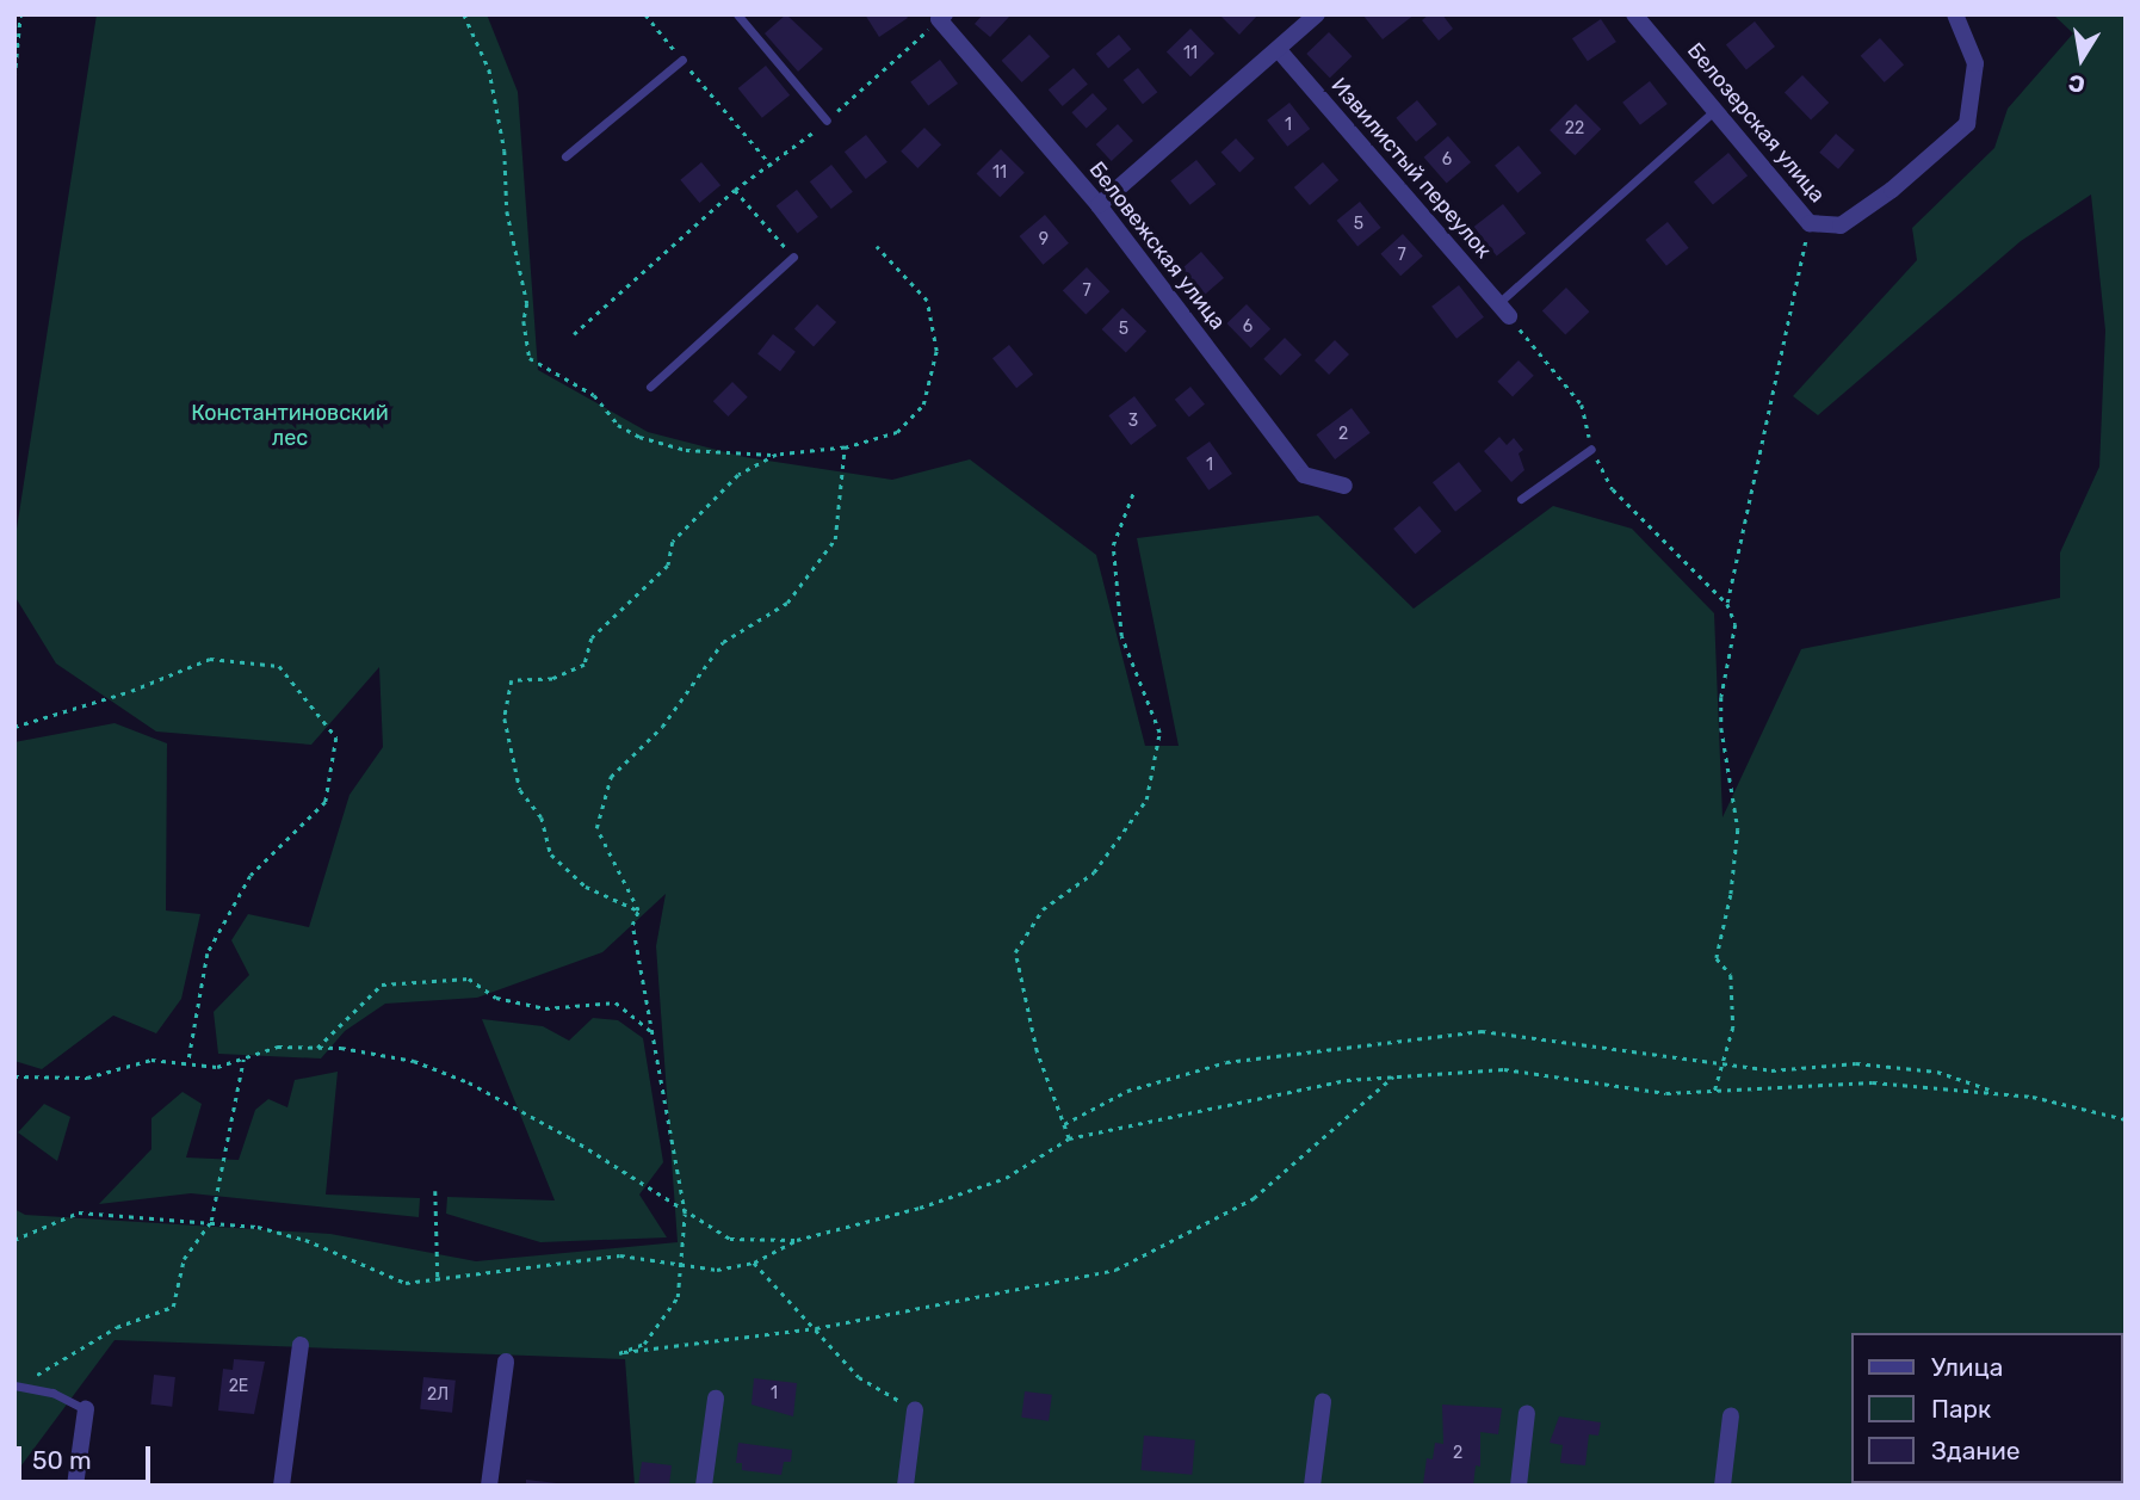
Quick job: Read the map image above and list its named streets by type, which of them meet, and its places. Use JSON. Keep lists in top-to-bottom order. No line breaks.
{"streets":{"street":["Белозерская улица","Извилистый переулок","Беловежская улица"]},"parks":["Константиновский лес"],"house_numbers":["11","1","22","6","11","5","9","7","7","6","5","3","2","1","2Е","1","2Л","2"],"legend":["Улица","Парк","Здание"],"scale_bar":"50 m","north":"bottom"}
